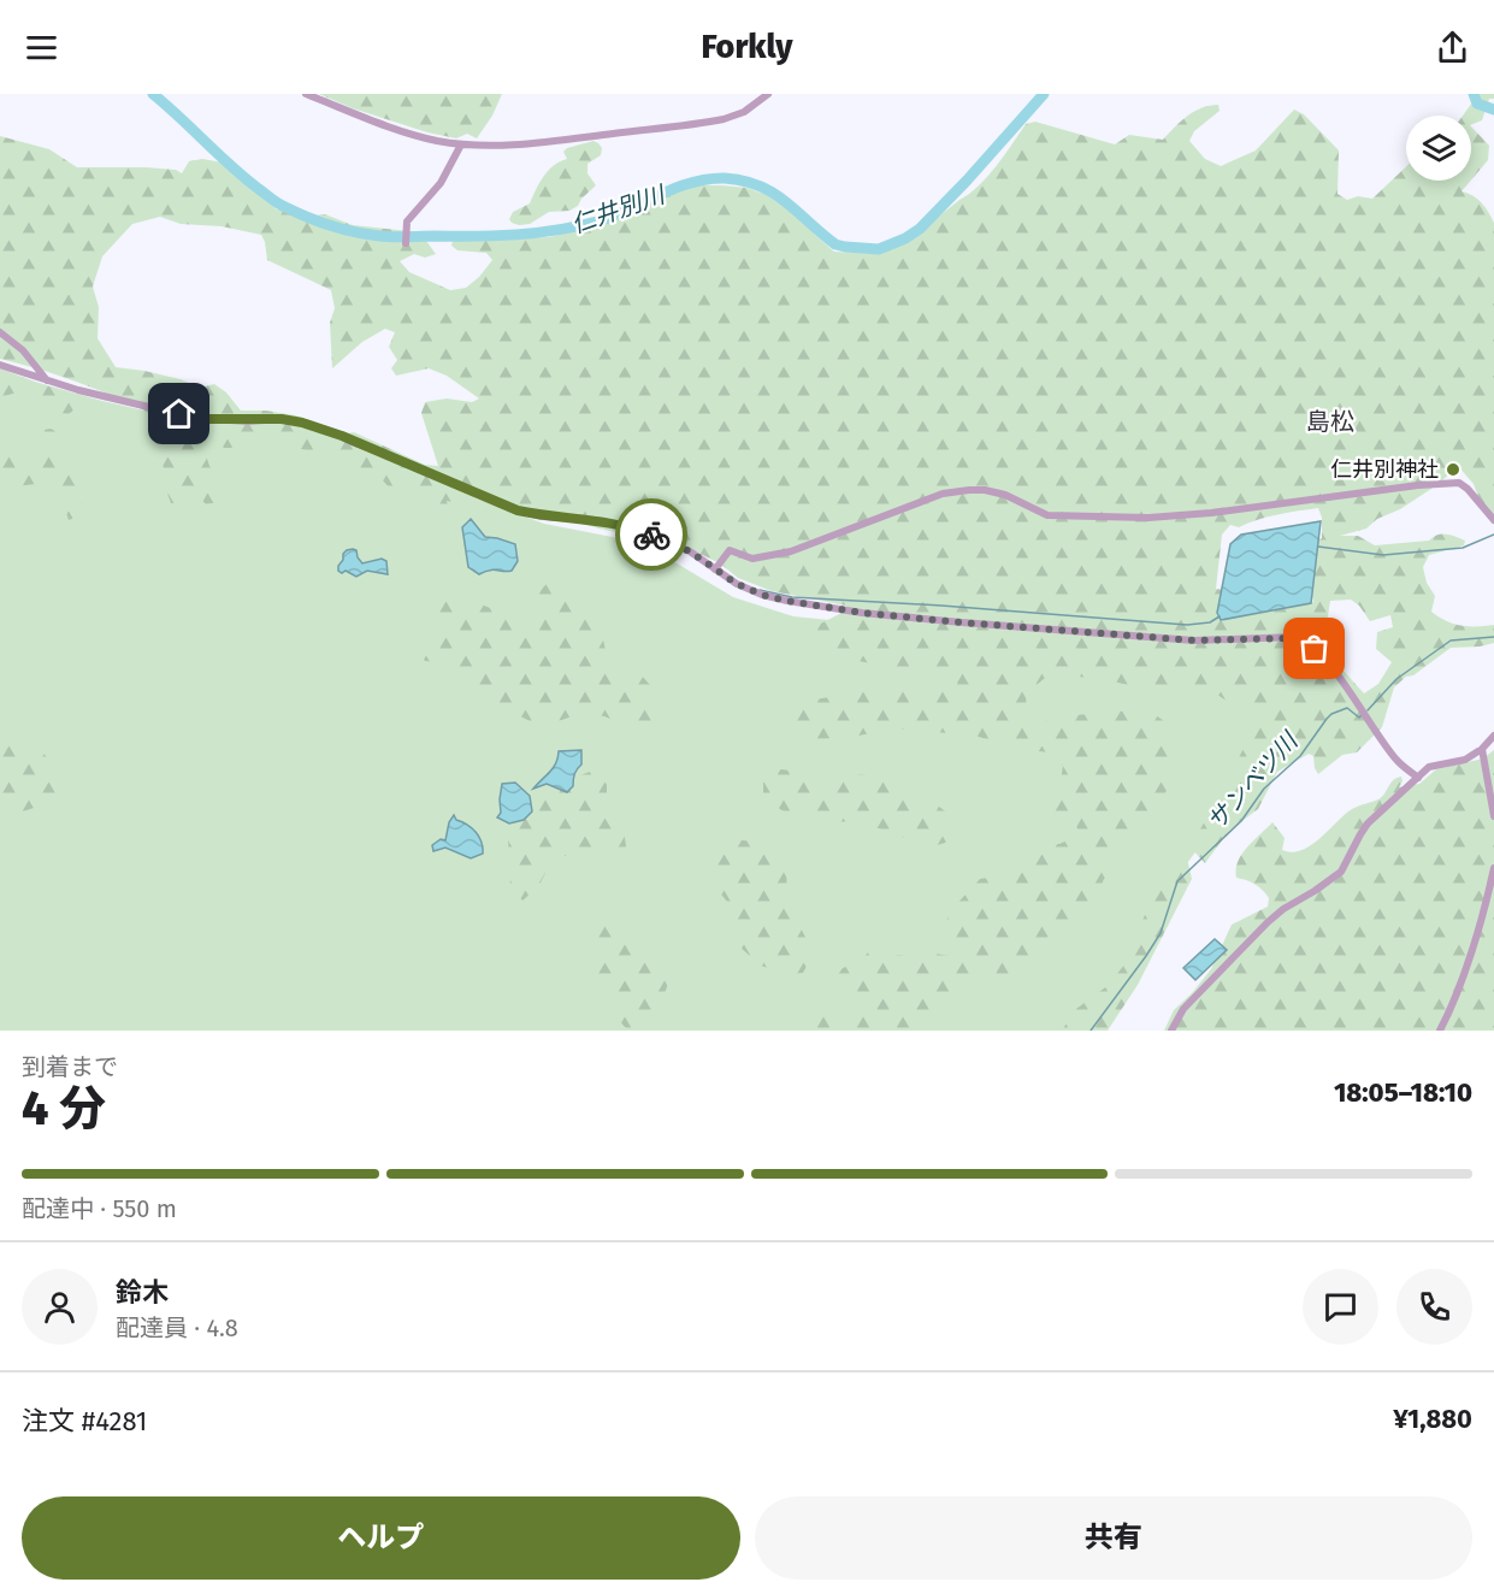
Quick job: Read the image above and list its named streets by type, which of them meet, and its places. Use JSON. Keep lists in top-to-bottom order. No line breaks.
{"districts":["島松"],"water":["仁井別川","サンベツ川"],"places":["仁井別神社"],"page":{"header":"Forkly","heading":["4 分","到着まで","18:05–18:10"],"panel":["鈴木","配達員 · 4.8","注文 #4281","¥1,880"],"bar":"配達中 · 550 m","buttons":["ヘルプ","共有"]}}
